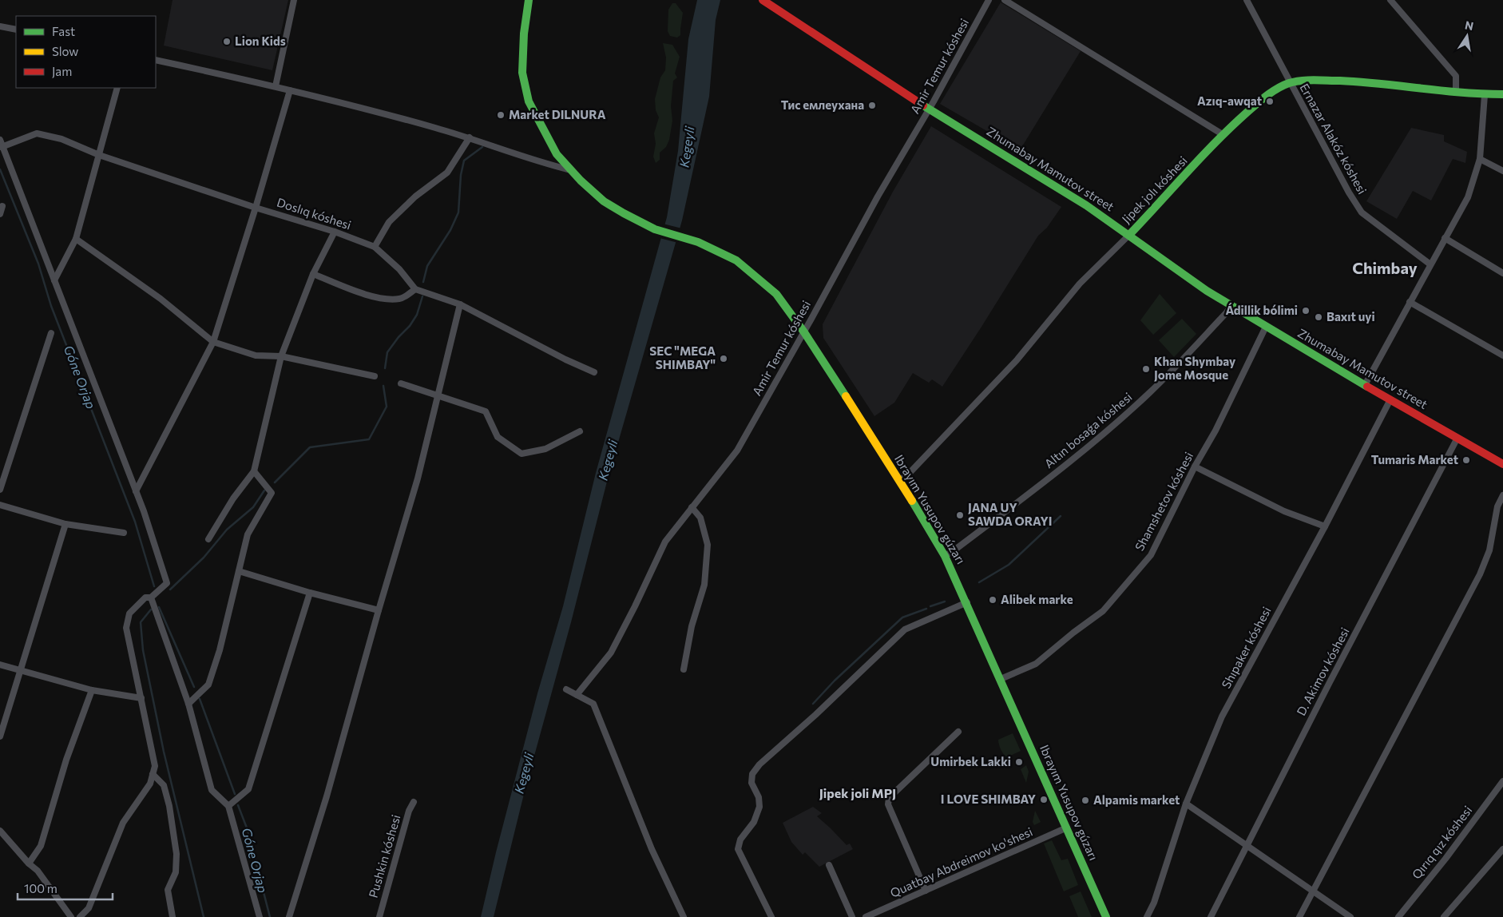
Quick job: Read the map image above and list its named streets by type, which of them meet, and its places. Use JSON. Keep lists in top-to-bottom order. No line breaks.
{"streets":{"street":["Amir Temur kóshesi","Ernazar Alakóz kóshesi","Zhumabay Mamutov street","Jipek jolı kóshesi","Doslıq kóshesi","Altın bosaǵa kóshesi","Shamshetov kóshesi","Ibrayım Yusupov gúzarı","Shıpaker kóshesi","D. Akimov kóshesi","Qırıq qız kóshesi","Pushkin kóshesi","Quatbay Abdreimov ko'shesi"]},"crossings":[["Amir Temur kóshesi","Zhumabay Mamutov street"],["Amir Temur kóshesi","Ibrayım Yusupov gúzarı"],["Ernazar Alakóz kóshesi","Jipek jolı kóshesi"],["Zhumabay Mamutov street","Jipek jolı kóshesi"],["Zhumabay Mamutov street","Altın bosaǵa kóshesi"],["Zhumabay Mamutov street","Shamshetov kóshesi"],["Zhumabay Mamutov street","Shıpaker kóshesi"],["Zhumabay Mamutov street","D. Akimov kóshesi"],["Jipek jolı kóshesi","Ibrayım Yusupov gúzarı"],["Altın bosaǵa kóshesi","Ibrayım Yusupov gúzarı"],["Shamshetov kóshesi","Ibrayım Yusupov gúzarı"],["Ibrayım Yusupov gúzarı","Quatbay Abdreimov ko'shesi"]],"districts":["Chimbay","Jipek joli MPJ"],"water":["Kegeyli","Góne Orjap"],"places":["Lion Kids","Azıq-awqat","Тис емлеухана","Market DILNURA","Ádillik bólimi","Baxıt uyi","SEC \"MEGA SHIMBAY\"","Khan Shymbay Jome Mosque","Tumaris Market","JANA UY SAWDA ORAYI","Alibek marke","Umirbek Lakki","I LOVE SHIMBAY","Alpamis market"],"legend":["Fast","Slow","Jam"],"scale_bar":"100 m","north":"top"}
